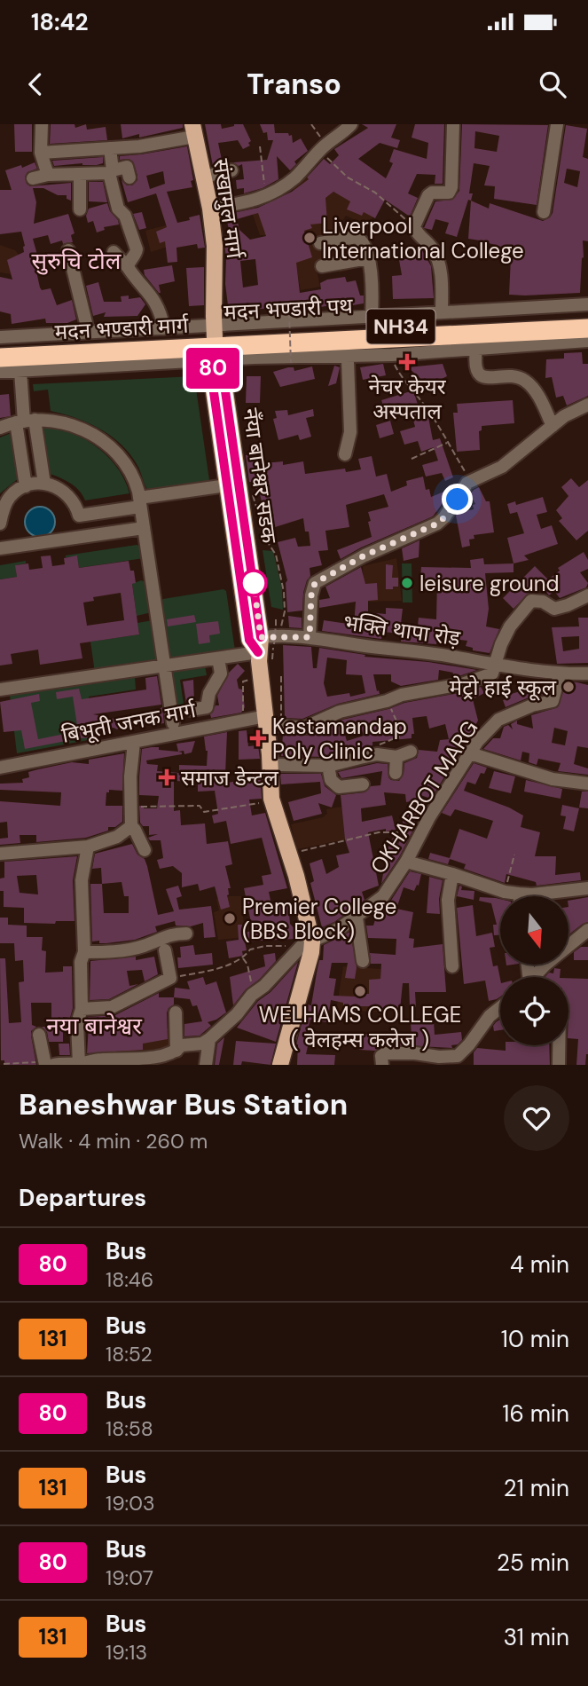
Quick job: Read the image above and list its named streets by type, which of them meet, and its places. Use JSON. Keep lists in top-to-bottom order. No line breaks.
{"streets":{"highway":["मदन भण्डारी पथ","NH34","मदन भण्डारी मार्ग"],"main road":["संखामुल मार्ग","नँया बानेश्वर सडक"],"street":["भक्ति थापा रोड़","बिभूती जनक मार्ग","OKHARBOT MARG"]},"crossings":[["संखामुल मार्ग","मदन भण्डारी पथ"],["संखामुल मार्ग","मदन भण्डारी मार्ग"],["संखामुल मार्ग","नँया बानेश्वर सडक"],["मदन भण्डारी पथ","मदन भण्डारी मार्ग"],["मदन भण्डारी पथ","नँया बानेश्वर सडक"],["मदन भण्डारी मार्ग","नँया बानेश्वर सडक"],["नँया बानेश्वर सडक","भक्ति थापा रोड़"],["भक्ति थापा रोड़","OKHARBOT MARG"]],"districts":["सुरुचि टोल","नया बानेश्वर"],"places":{"other":["Liverpool International College","leisure ground","मेट्रो हाई स्कूल","Premier College (BBS Block)","WELHAMS COLLEGE ( वेलहम्स कलेज )"],"health":["नेचर केयर अस्पताल","Kastamandap Poly Clinic","समाज डेन्टल"]},"lines":["bus line 80"],"north":"bottom","page":{"status":"18:42","header":"Transo","on_map":"80","heading":[["Baneshwar Bus Station","Walk · 4 min · 260 m"],"Departures"],"list":[{"mark":"80","name":"Bus","note":"18:46","value":"4 min"},{"mark":"131","name":"Bus","note":"18:52","value":"10 min"},{"mark":"80","name":"Bus","note":"18:58","value":"16 min"},{"mark":"131","name":"Bus","note":"19:03","value":"21 min"},{"mark":"80","name":"Bus","note":"19:07","value":"25 min"},{"mark":"131","name":"Bus","note":"19:13","value":"31 min"}]}}
